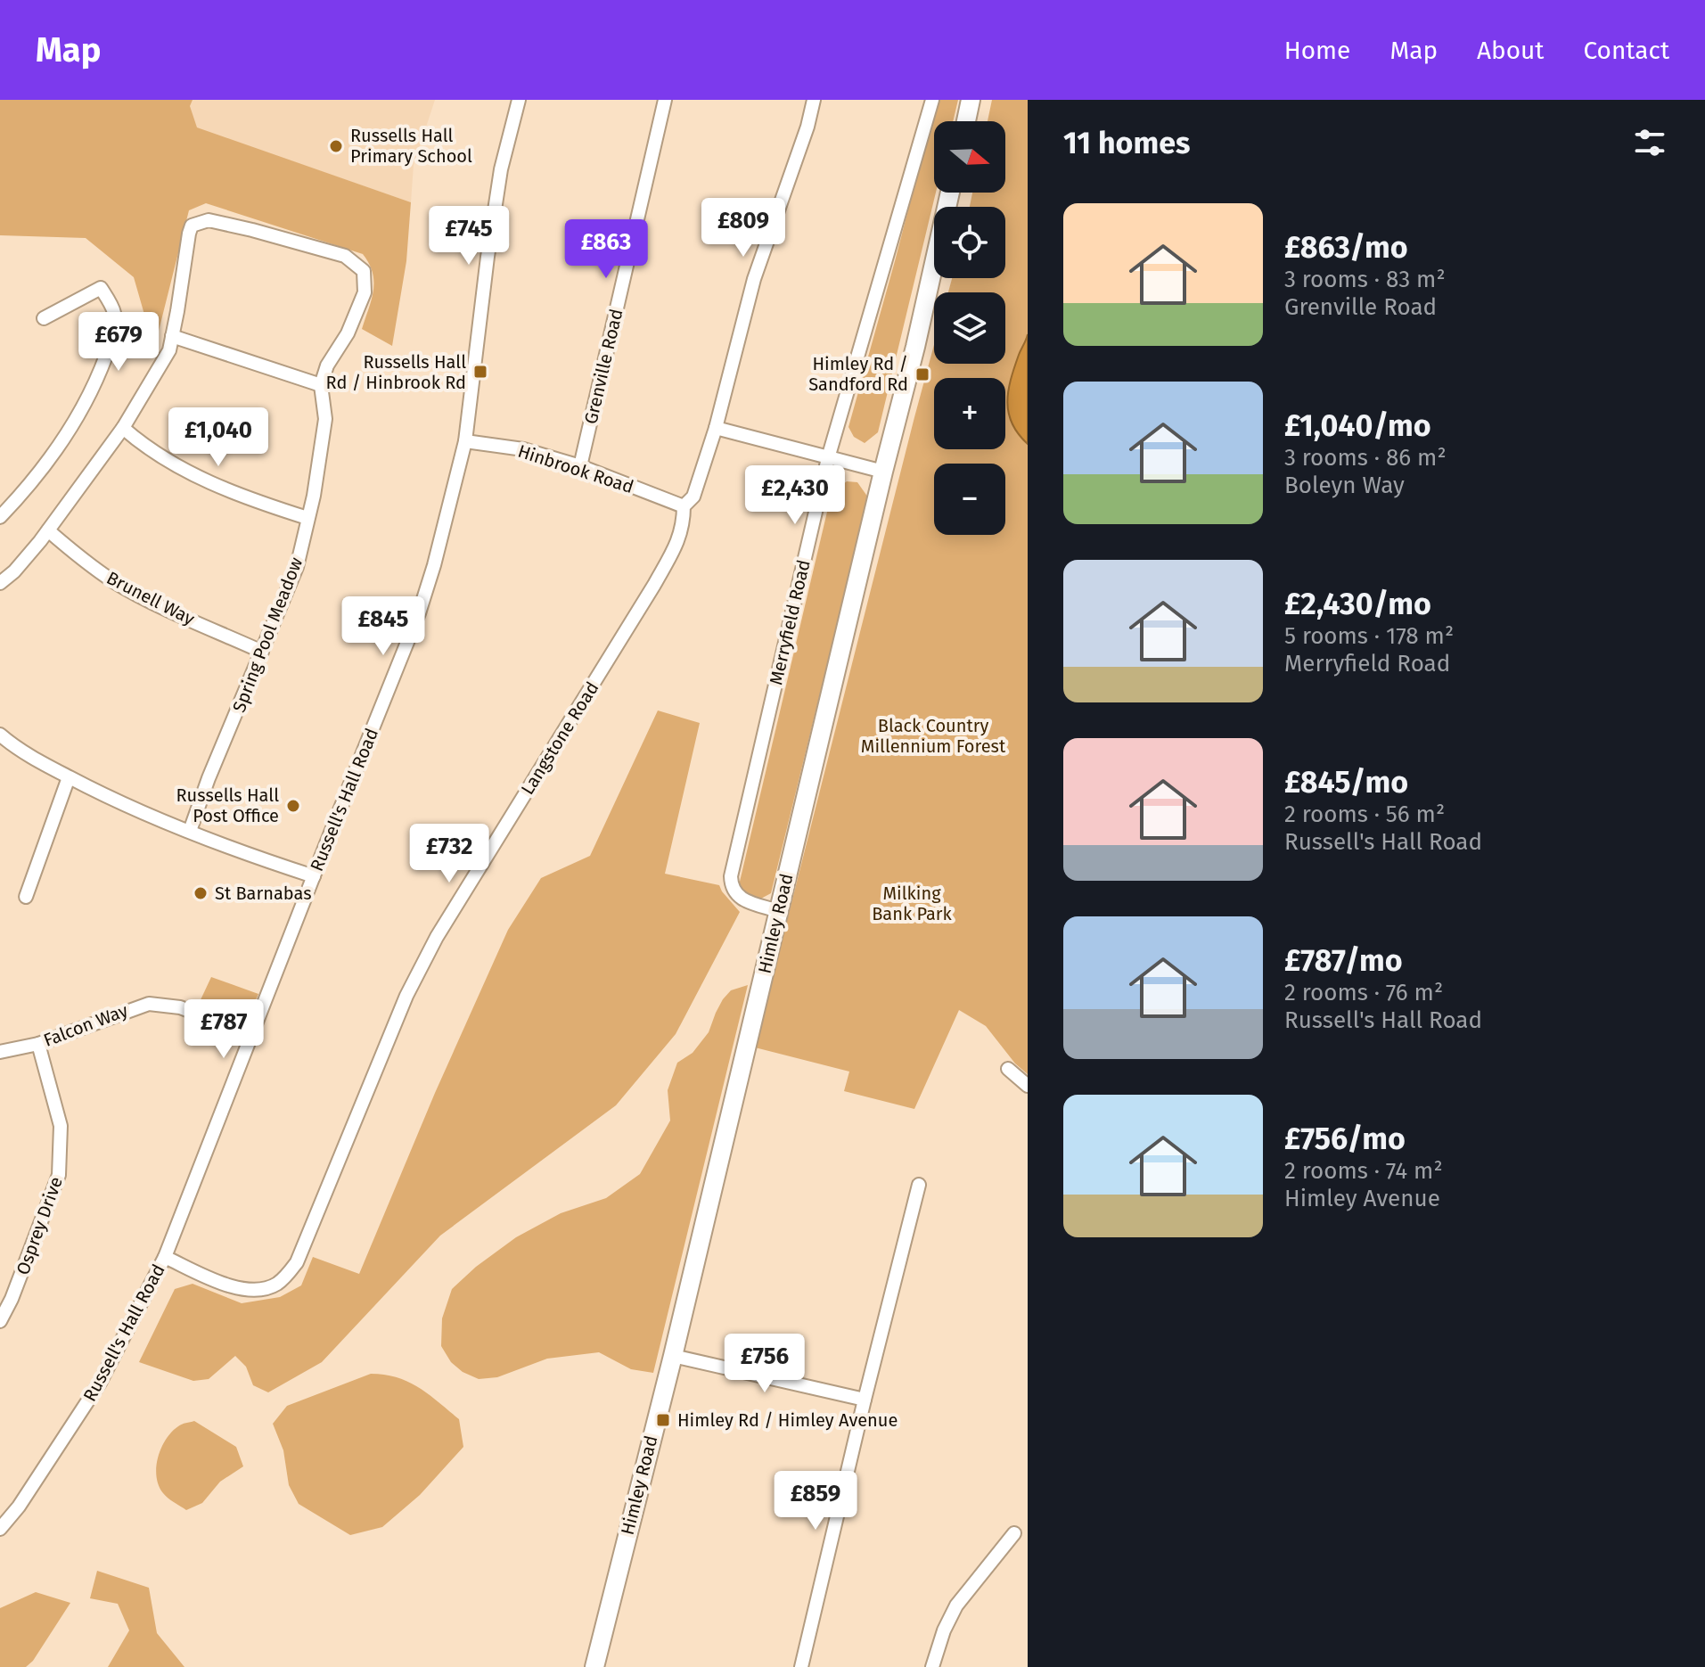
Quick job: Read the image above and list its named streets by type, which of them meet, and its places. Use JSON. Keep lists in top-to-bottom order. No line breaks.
{"streets":{"main road":["Himley Road"],"street":["Grenville Road","Hinbrook Road","Brunell Way","Merryfield Road","Spring Pool Meadow","Langstone Road","Russell's Hall Road","Falcon Way","Osprey Drive"]},"crossings":[["Grenville Road","Hinbrook Road"],["Hinbrook Road","Langstone Road"],["Hinbrook Road","Russell's Hall Road"],["Brunell Way","Spring Pool Meadow"],["Merryfield Road","Himley Road"],["Langstone Road","Russell's Hall Road"],["Russell's Hall Road","Falcon Way"],["Falcon Way","Osprey Drive"]],"parks":["Black Country Millennium Forest","Milking Bank Park"],"places":{"other":["Russells Hall Primary School","Russells Hall Post Office","St Barnabas"],"transit":["Russells Hall Rd / Hinbrook Rd","Himley Rd / Sandford Rd","Himley Rd / Himley Avenue"]},"north":"right","page":{"header":"Map","nav":["Home","Map","About","Contact"],"heading":"11 homes","map_buttons":["+","−"],"list":[{"name":"£863/mo","note":"3 rooms · 83 m² · Grenville Road"},{"name":"£1,040/mo","note":"3 rooms · 86 m² · Boleyn Way"},{"name":"£2,430/mo","note":"5 rooms · 178 m² · Merryfield Road"},{"name":"£845/mo","note":"2 rooms · 56 m² · Russell's Hall Road"},{"name":"£787/mo","note":"2 rooms · 76 m² · Russell's Hall Road"},{"name":"£756/mo","note":"2 rooms · 74 m² · Himley Avenue"}],"price":["£809","£745","£863","£679","£1,040","£2,430","£845","£732","£787","£756","£859"]}}
